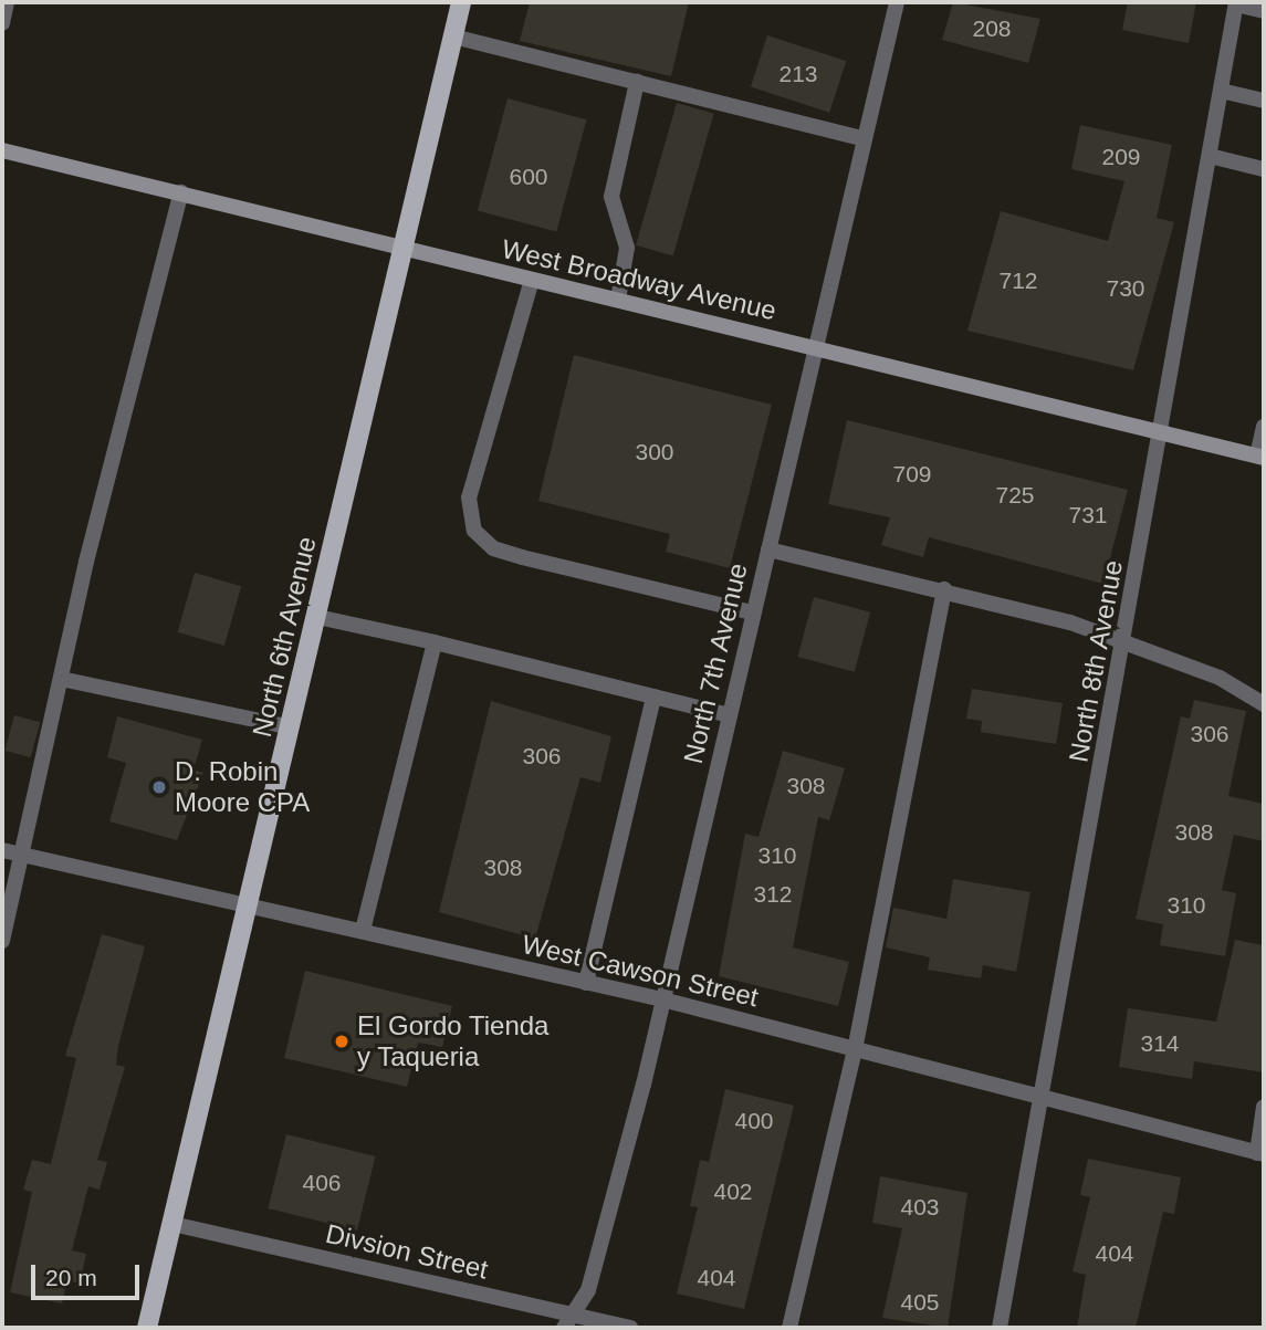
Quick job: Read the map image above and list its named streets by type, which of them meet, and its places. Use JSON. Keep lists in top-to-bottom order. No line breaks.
{"streets":{"main road":["West Broadway Avenue","North 6th Avenue"],"street":["North 8th Avenue","North 7th Avenue","West Cawson Street","Divsion Street"]},"crossings":[["West Broadway Avenue","North 6th Avenue"],["West Broadway Avenue","North 8th Avenue"],["West Broadway Avenue","North 7th Avenue"],["North 6th Avenue","West Cawson Street"],["North 6th Avenue","Divsion Street"],["North 8th Avenue","West Cawson Street"],["North 7th Avenue","West Cawson Street"],["North 7th Avenue","Divsion Street"]],"places":["D. Robin Moore CPA","El Gordo Tienda y Taqueria"],"house_numbers":["208","213","209","600","712","730","300","709","725","731","306","306","308","308","310","308","312","310","314","400","406","402","403","404","404","405"],"scale_bar":"20 m"}
